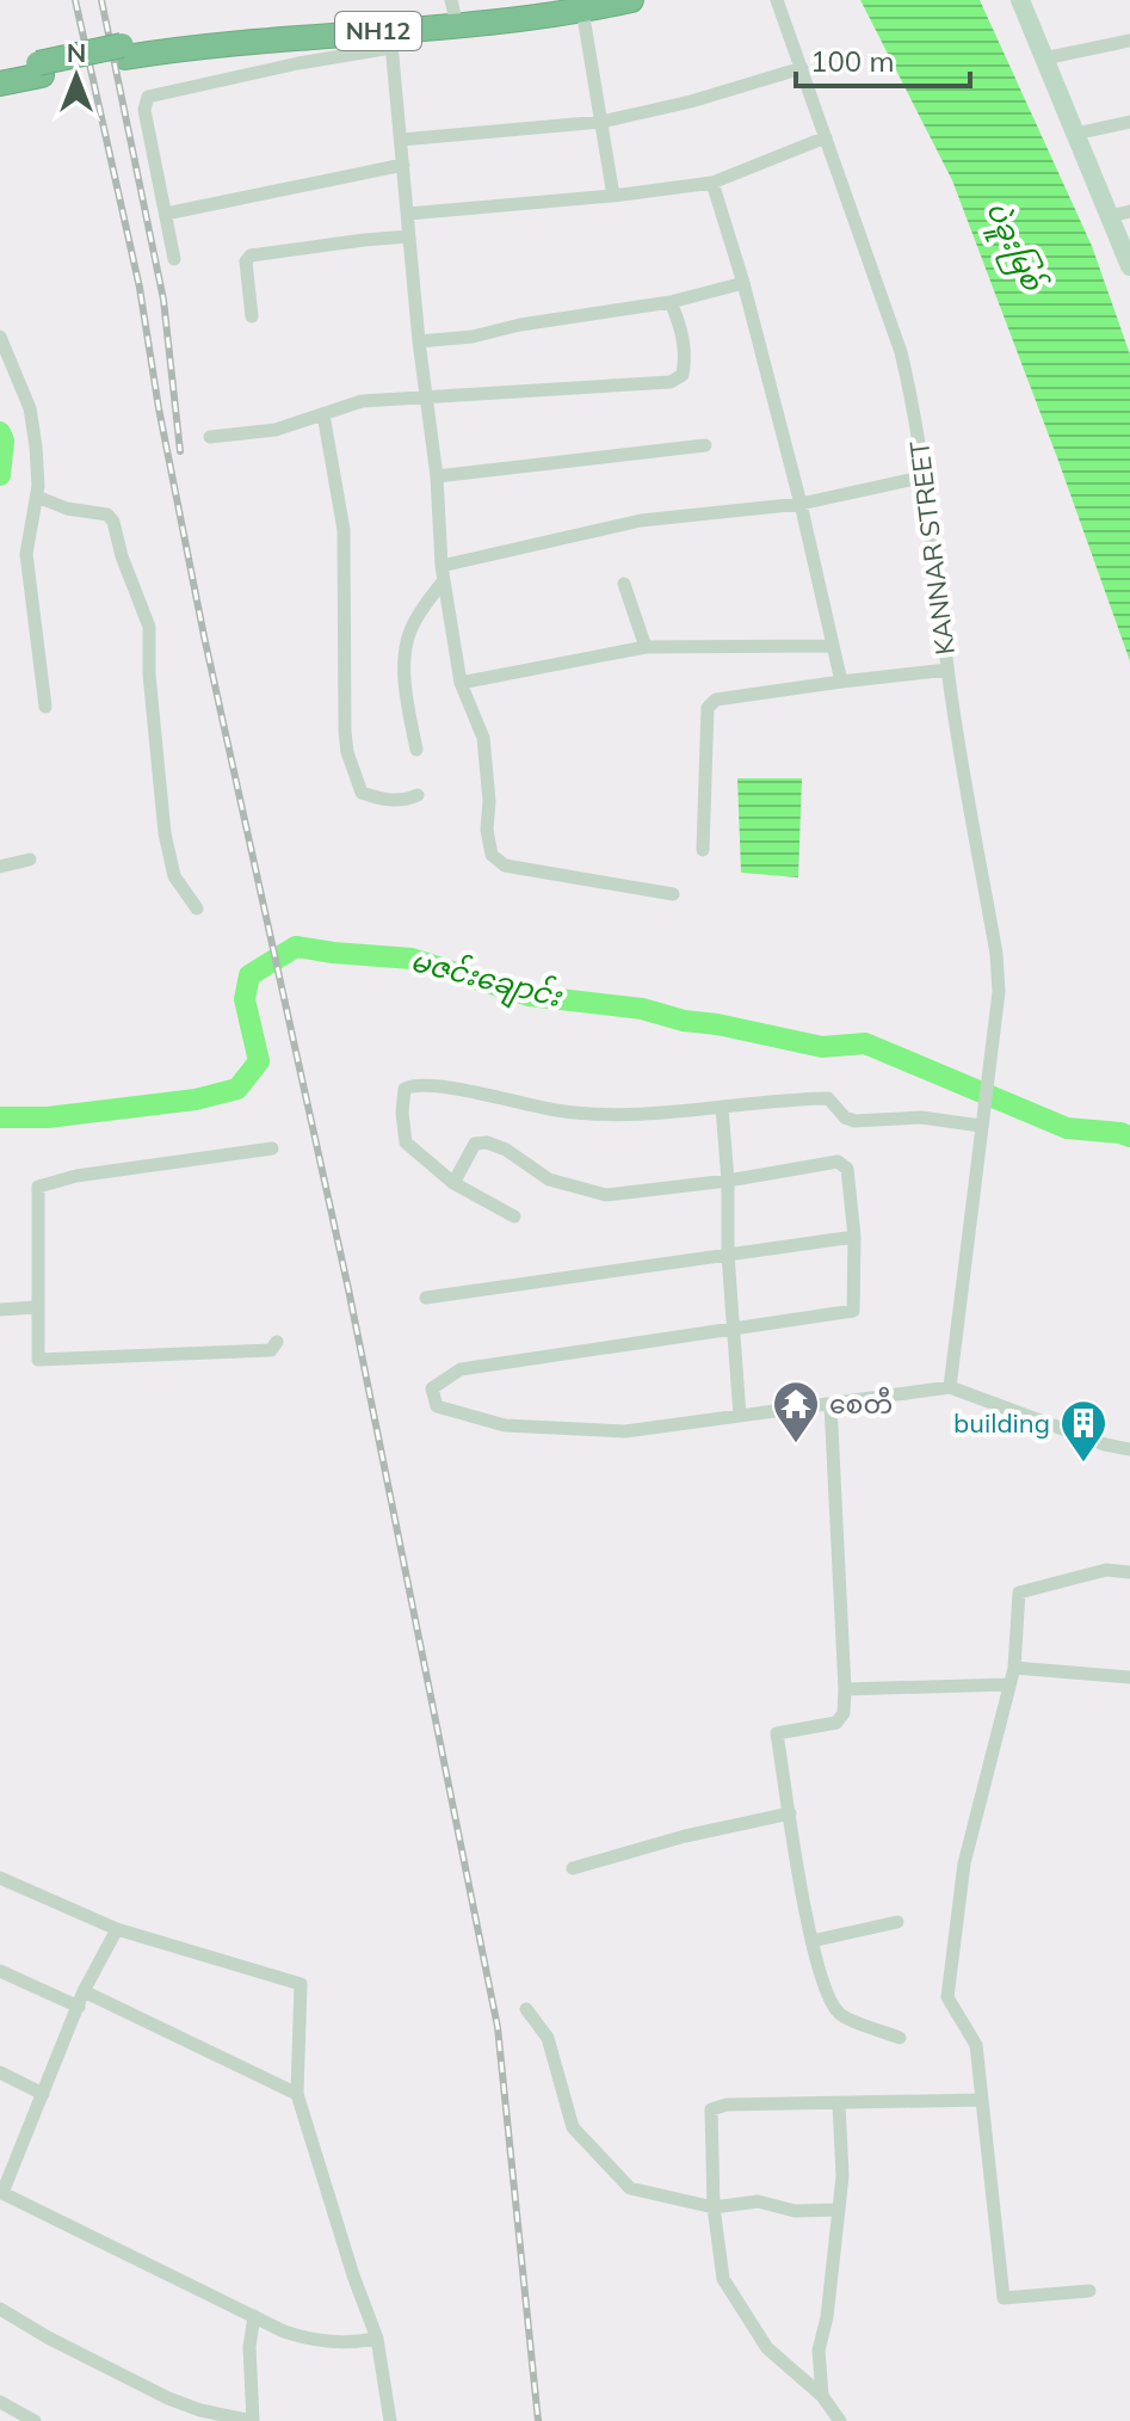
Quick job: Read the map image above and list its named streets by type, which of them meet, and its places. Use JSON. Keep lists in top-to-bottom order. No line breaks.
{"streets":{"highway":["NH12"],"street":["KANNAR STREET"]},"water":["ပဲခူးမြစ်","မဇင်းချောင်း"],"places":{"temple":["စေတီ"],"building":["building"]},"scale_bar":"100 m","north":"top"}
